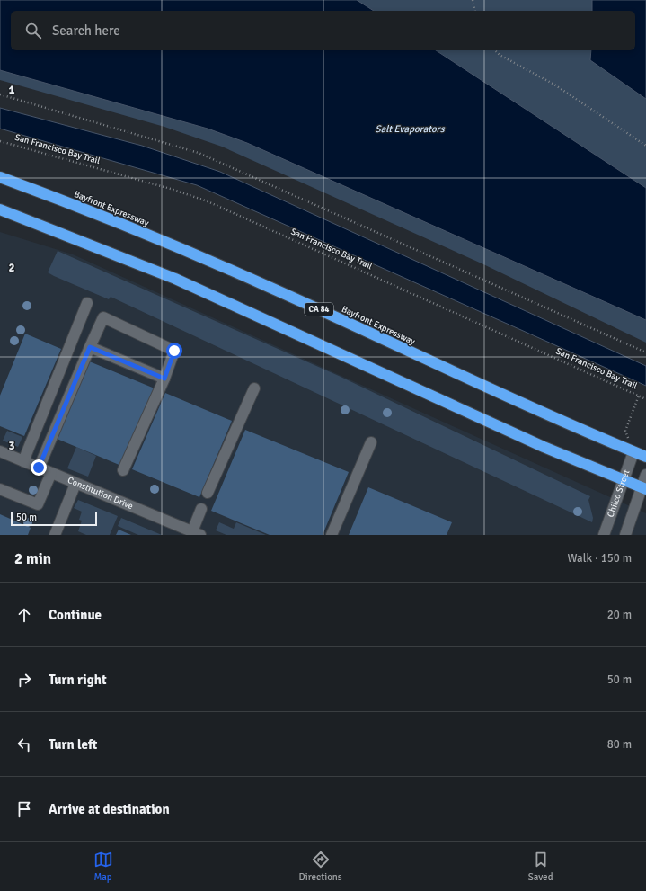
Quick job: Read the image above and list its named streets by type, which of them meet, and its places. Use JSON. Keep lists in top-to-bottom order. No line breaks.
{"streets":{"highway":["Bayfront Expressway","CA 84"],"street":["Constitution Drive","Chilco Street"],"path":["San Francisco Bay Trail"]},"crossings":[["Bayfront Expressway","Chilco Street"]],"water":["Salt Evaporators"],"scale_bar":"50 m","page":{"search":"Search here","scale":"50 m","heading":["2 min","Walk · 150 m"],"list":[["Continue","20 m"],["Turn right","50 m"],["Turn left","80 m"],"Arrive at destination"],"nav":["Map","Directions","Saved"]},"grid":{"rows":["1","2","3"]}}
